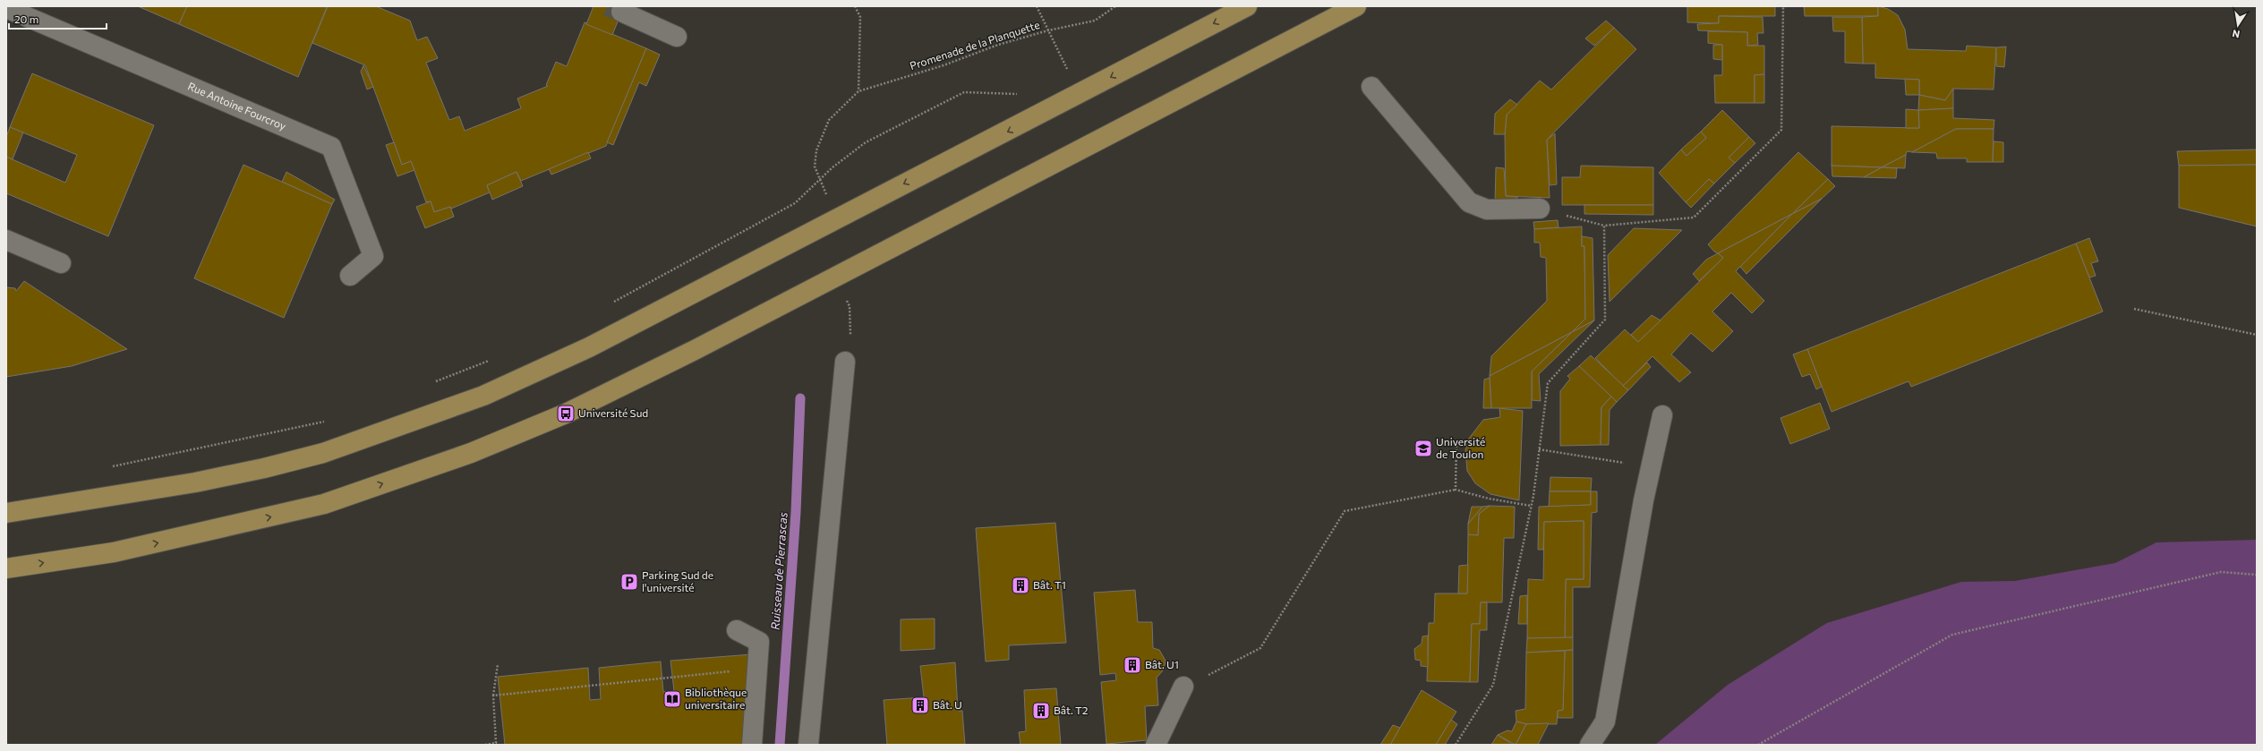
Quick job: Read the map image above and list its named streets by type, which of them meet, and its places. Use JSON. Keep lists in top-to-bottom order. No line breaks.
{"streets":{"street":["Rue Antoine Fourcroy"],"path":["Promenade de la Planquette"]},"water":["Ruisseau de Pierrascas"],"places":{"bus stop":["Université Sud"],"school or university":["Université de Toulon"],"parking":["Parking Sud de l'université"],"building":["Bât. T1","Bât. U1","Bât. U","Bât. T2"],"library":["Bibliothèque universitaire"]},"scale_bar":"20 m","north":"bottom"}
